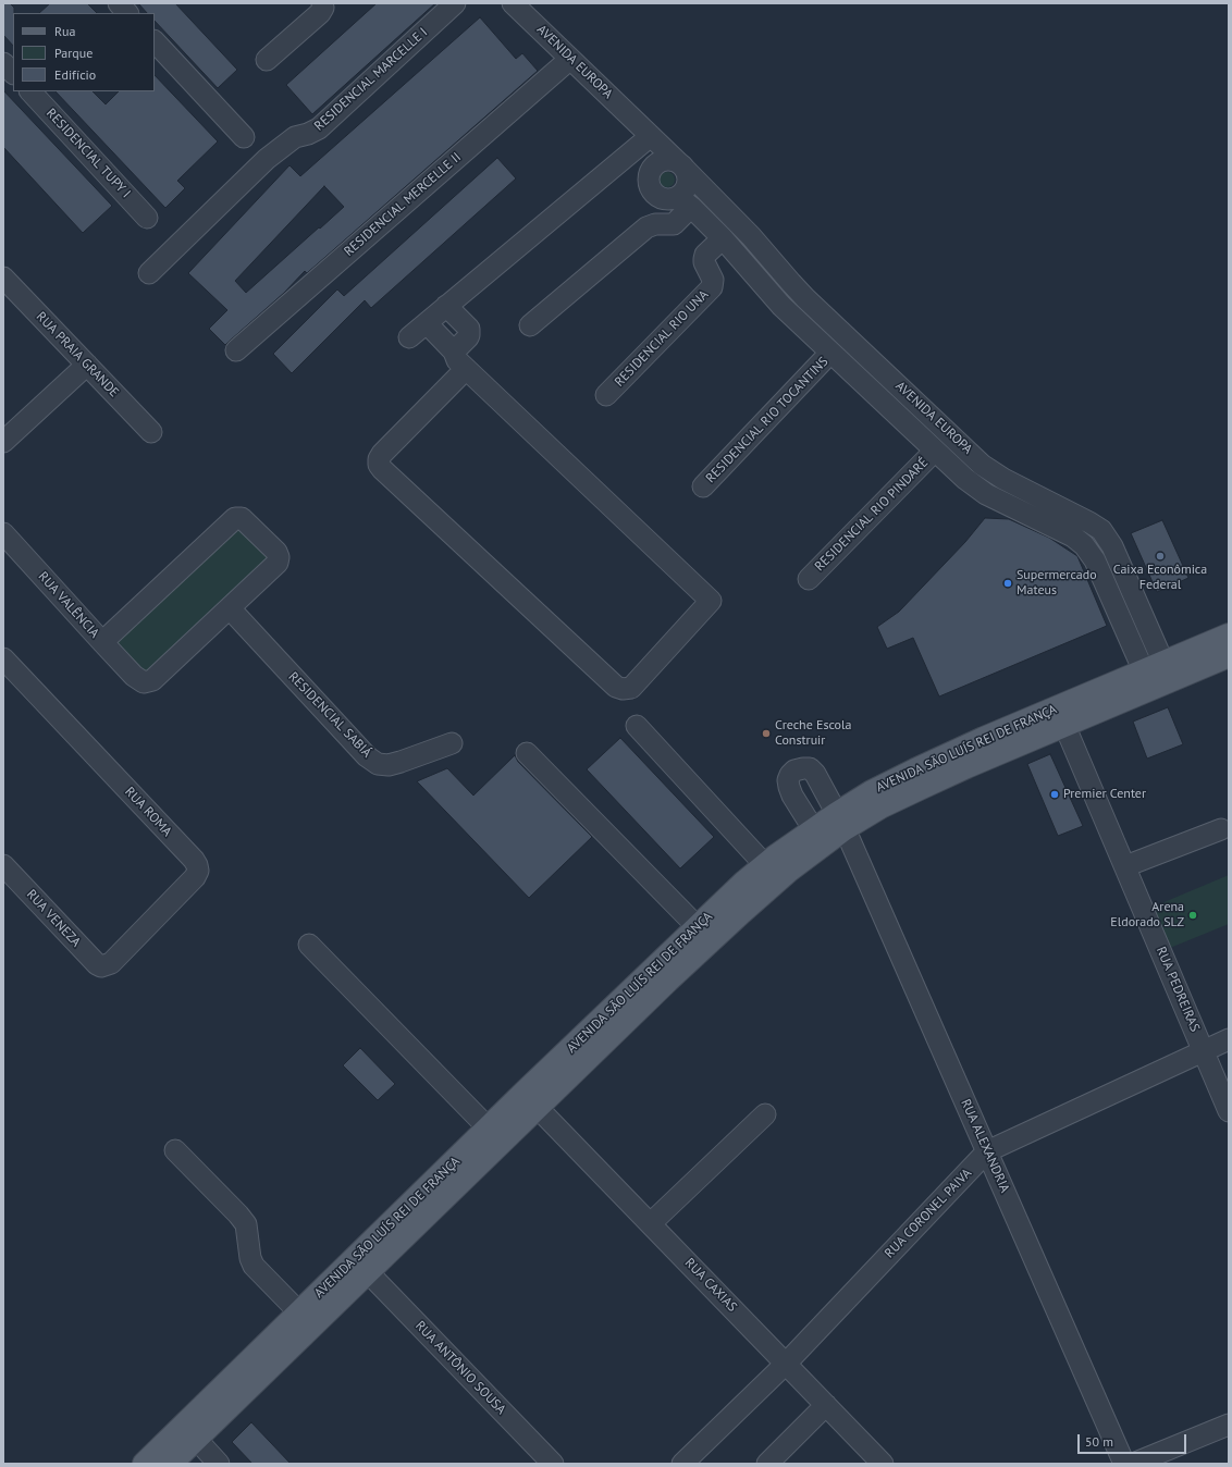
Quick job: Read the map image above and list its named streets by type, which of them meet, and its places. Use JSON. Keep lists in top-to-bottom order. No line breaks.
{"streets":{"main road":["AVENIDA SÃO LUÍS REI DE FRANÇA"],"street":["AVENIDA EUROPA","RESIDENCIAL MARCELLE I","RESIDENCIAL TUPY I","RESIDENCIAL MERCELLE II","RESIDENCIAL RIO UNA","RUA PRAIA GRANDE","RESIDENCIAL RIO TOCANTINS","RESIDENCIAL RIO PINDARÉ","RUA VALÊNCIA","RESIDENCIAL SABIÁ","RUA ROMA","RUA VENEZA","RUA PEDREIRAS","RUA ALEXANDRIA","RUA CORONEL PAIVA","RUA CAXIAS","RUA ANTÔNIO SOUSA"]},"crossings":[["AVENIDA EUROPA","RESIDENCIAL MERCELLE II"],["AVENIDA EUROPA","RESIDENCIAL RIO UNA"],["AVENIDA EUROPA","RESIDENCIAL RIO TOCANTINS"],["AVENIDA EUROPA","RESIDENCIAL RIO PINDARÉ"],["AVENIDA EUROPA","AVENIDA SÃO LUÍS REI DE FRANÇA"],["RUA VALÊNCIA","RESIDENCIAL SABIÁ"],["AVENIDA SÃO LUÍS REI DE FRANÇA","RUA PEDREIRAS"],["AVENIDA SÃO LUÍS REI DE FRANÇA","RUA ALEXANDRIA"],["AVENIDA SÃO LUÍS REI DE FRANÇA","RUA CAXIAS"],["AVENIDA SÃO LUÍS REI DE FRANÇA","RUA ANTÔNIO SOUSA"],["RUA ROMA","RUA VENEZA"],["RUA PEDREIRAS","RUA CORONEL PAIVA"],["RUA ALEXANDRIA","RUA CORONEL PAIVA"],["RUA CORONEL PAIVA","RUA CAXIAS"]],"places":["Caixa Econômica Federal","Supermercado Mateus","Creche Escola Construir","Premier Center","Arena Eldorado SLZ"],"legend":["Rua","Parque","Edifício"],"scale_bar":"50 m"}
